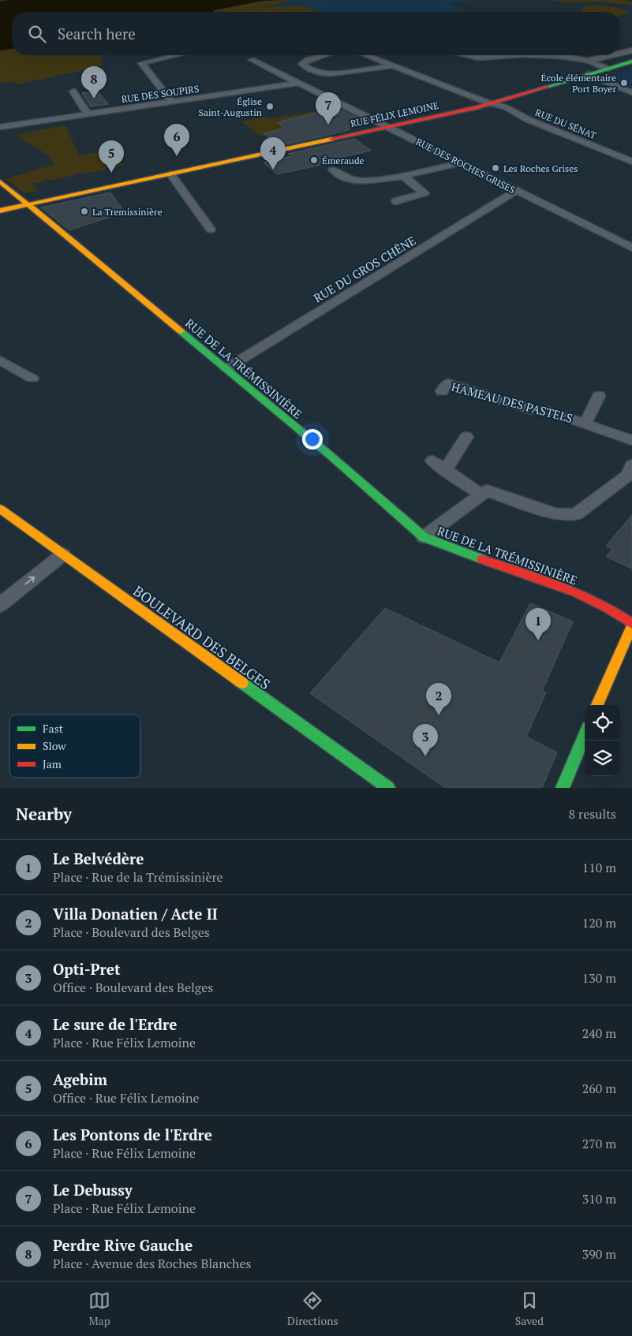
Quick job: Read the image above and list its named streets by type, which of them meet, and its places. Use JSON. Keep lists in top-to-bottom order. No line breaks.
{"streets":{"street":["RUE DES SOUPIRS","RUE FÉLIX LEMOINE","RUE DU SÉNAT","RUE DES ROCHES GRISES","RUE DU GROS CHÊNE","RUE DE LA TRÉMISSINIÈRE","HAMEAU DES PASTELS","BOULEVARD DES BELGES"]},"crossings":[["RUE DES SOUPIRS","RUE DES ROCHES GRISES"],["RUE FÉLIX LEMOINE","RUE DU SÉNAT"],["RUE FÉLIX LEMOINE","RUE DES ROCHES GRISES"],["RUE FÉLIX LEMOINE","RUE DE LA TRÉMISSINIÈRE"],["RUE DES ROCHES GRISES","RUE DU GROS CHÊNE"],["RUE DU GROS CHÊNE","RUE DE LA TRÉMISSINIÈRE"]],"places":["École élémentaire Port Boyer","Église Saint-Augustin","Émeraude","Les Roches Grises","La Tremissinière"],"legend":["Fast","Slow","Jam"],"page":{"search":"Search here","pins":["8","7","6","4","5","1","2","3"],"heading":["Nearby","8 results"],"list":[{"mark":"1","name":"Le Belvédère","note":"Place · Rue de la Trémissinière","value":"110 m"},{"mark":"2","name":"Villa Donatien / Acte II","note":"Place · Boulevard des Belges","value":"120 m"},{"mark":"3","name":"Opti-Pret","note":"Office · Boulevard des Belges","value":"130 m"},{"mark":"4","name":"Le sure de l'Erdre","note":"Place · Rue Félix Lemoine","value":"240 m"},{"mark":"5","name":"Agebim","note":"Office · Rue Félix Lemoine","value":"260 m"},{"mark":"6","name":"Les Pontons de l'Erdre","note":"Place · Rue Félix Lemoine","value":"270 m"},{"mark":"7","name":"Le Debussy","note":"Place · Rue Félix Lemoine","value":"310 m"},{"mark":"8","name":"Perdre Rive Gauche","note":"Place · Avenue des Roches Blanches","value":"390 m"}],"nav":["Map","Directions","Saved"]}}
